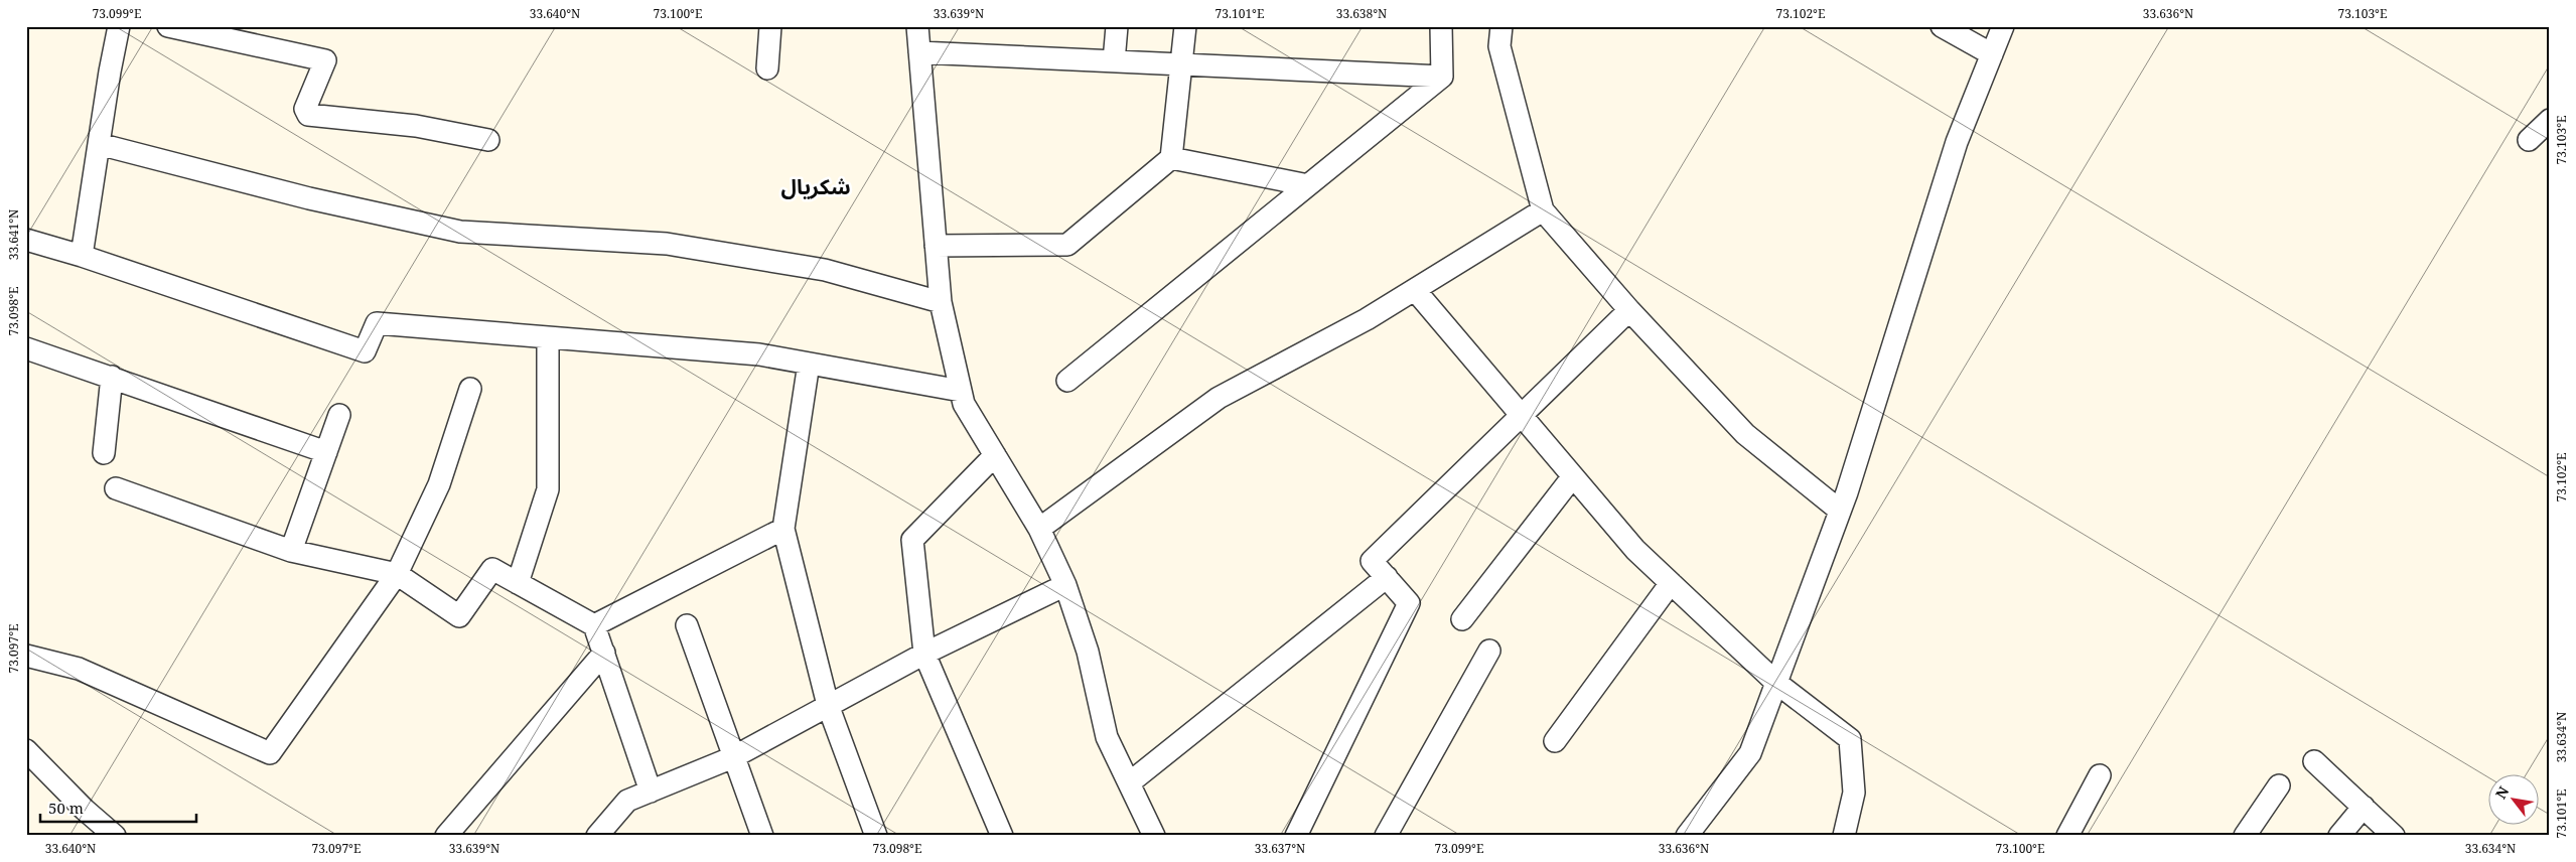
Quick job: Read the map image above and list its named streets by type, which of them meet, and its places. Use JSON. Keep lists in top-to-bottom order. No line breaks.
{"districts":["شکریال"],"scale_bar":"50 m","north":"top left","coordinates":["73.099°E","33.640°N","73.100°E","33.639°N","73.101°E","33.638°N","73.102°E","33.636°N","73.103°E","33.641°N","73.098°E","73.097°E","33.634°N","33.637°N"]}
